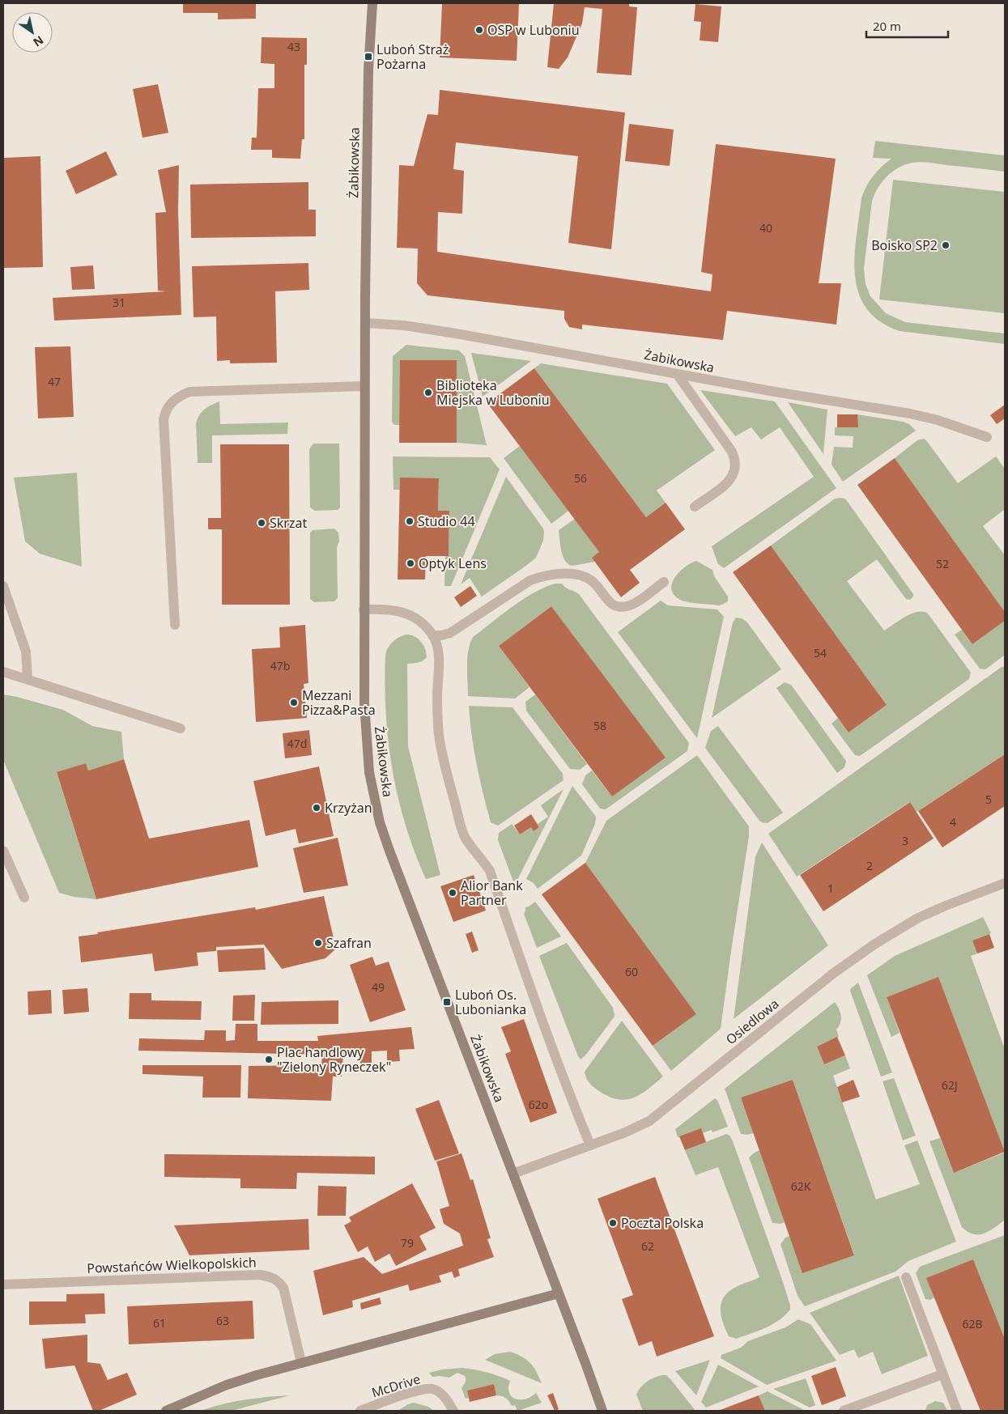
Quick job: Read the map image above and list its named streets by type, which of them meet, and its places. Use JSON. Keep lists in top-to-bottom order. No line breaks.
{"streets":{"street":["Żabikowska","Osiedlowa","Powstańców Wielkopolskich","McDrive"]},"crossings":[["Żabikowska","Osiedlowa"]],"places":{"other":["OSP w Luboniu","Boisko SP2","Biblioteka Miejska w Luboniu","Studio 44","Skrzat","Optyk Lens","Mezzani Pizza&Pasta","Krzyżan","Alior Bank Partner","Szafran","Plac handlowy \"Zielony Ryneczek\"","Poczta Polska"],"transit":["Luboń Straż Pożarna","Luboń Os. Lubonianka"]},"house_numbers":["43","40","31","47","56","52","54","47b","58","47d","5","4","3","2","1","60","49","62J","62o","62K","79","62","63","61","62B"],"scale_bar":"20 m","north":"bottom right"}
